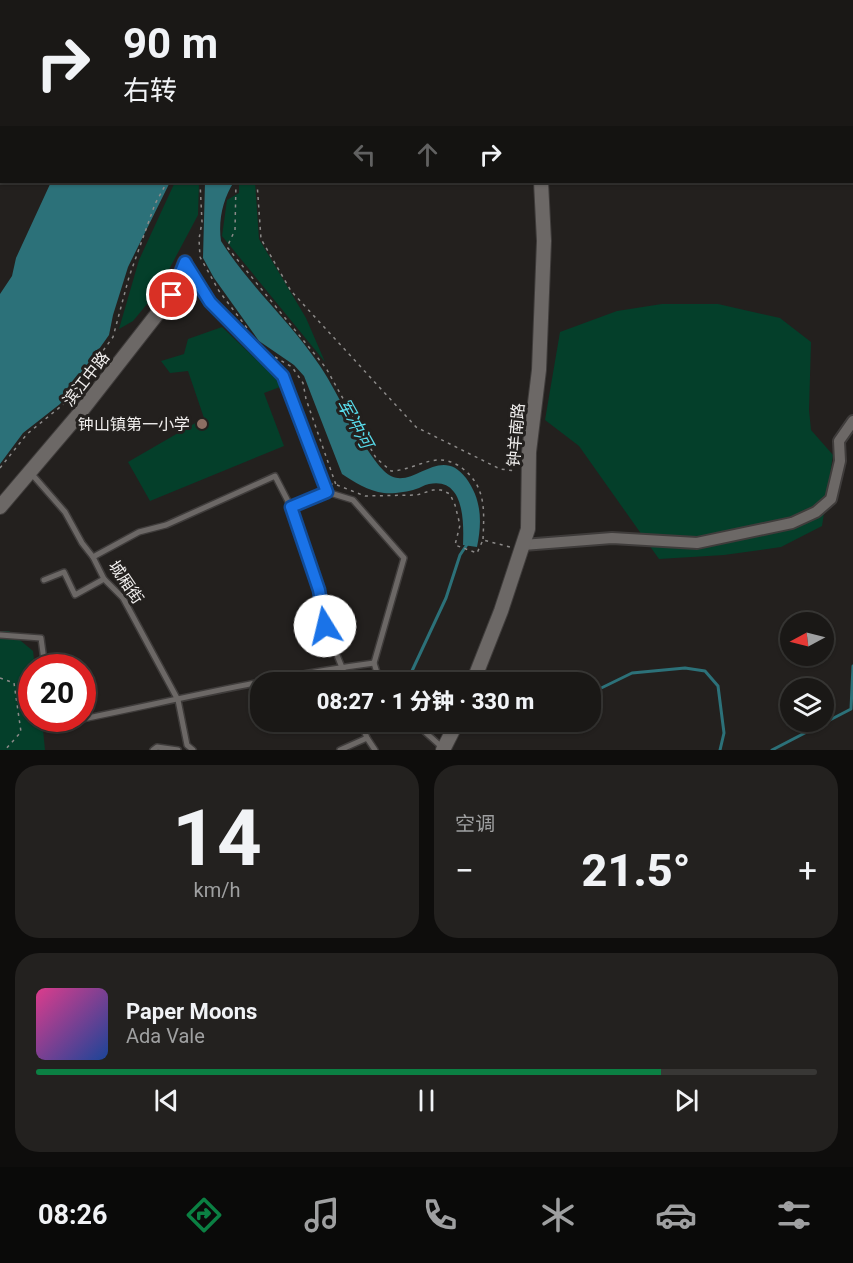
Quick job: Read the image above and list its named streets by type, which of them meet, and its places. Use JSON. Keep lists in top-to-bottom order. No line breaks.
{"streets":{"main road":["滨江中路","钟羊南路"],"lane":["城厢街"]},"crossings":[["滨江中路","城厢街"]],"water":["军冲河"],"places":["钟山镇第一小学"],"north":"left","page":{"turn":["90 m","右转"],"limit":"20","trip":"08:27 · 1 分钟 · 330 m","tile":[["14","km/h"],"空调"],"heat":["−","21.5°","+"],"song":["Paper Moons","Ada Vale"],"tabs":"08:26"}}
